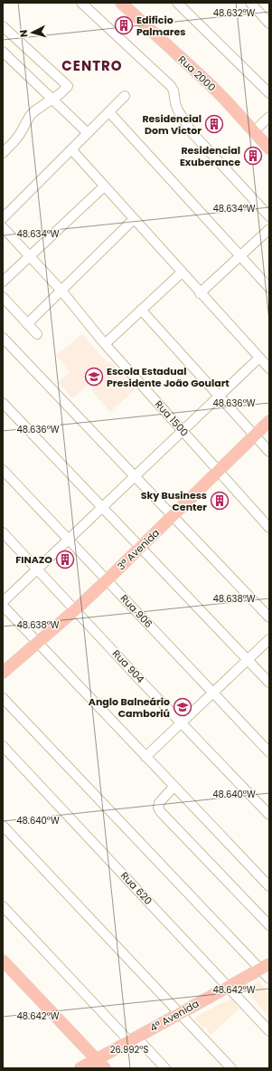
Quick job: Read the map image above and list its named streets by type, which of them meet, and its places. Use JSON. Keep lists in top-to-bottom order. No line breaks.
{"streets":{"main road":["Rua 2000","3ª Avenida","4ª Avenida"],"street":["Rua 1500","Rua 906","Rua 904","Rua 620"]},"crossings":[["Rua 1500","3ª Avenida"],["3ª Avenida","Rua 906"],["3ª Avenida","Rua 904"],["Rua 620","4ª Avenida"]],"districts":["CENTRO"],"places":{"building":["Edificio Palmares","Residencial Dom Victor","Residencial Exuberance","Sky Business Center","FINAZO"],"school or university":["Escola Estadual Presidente João Goulart","Anglo Balneário Camboriú"]},"north":"left","coordinates":["48.632°W","48.634°W","48.636°W","48.638°W","48.640°W","48.642°W","26.992°S"]}
